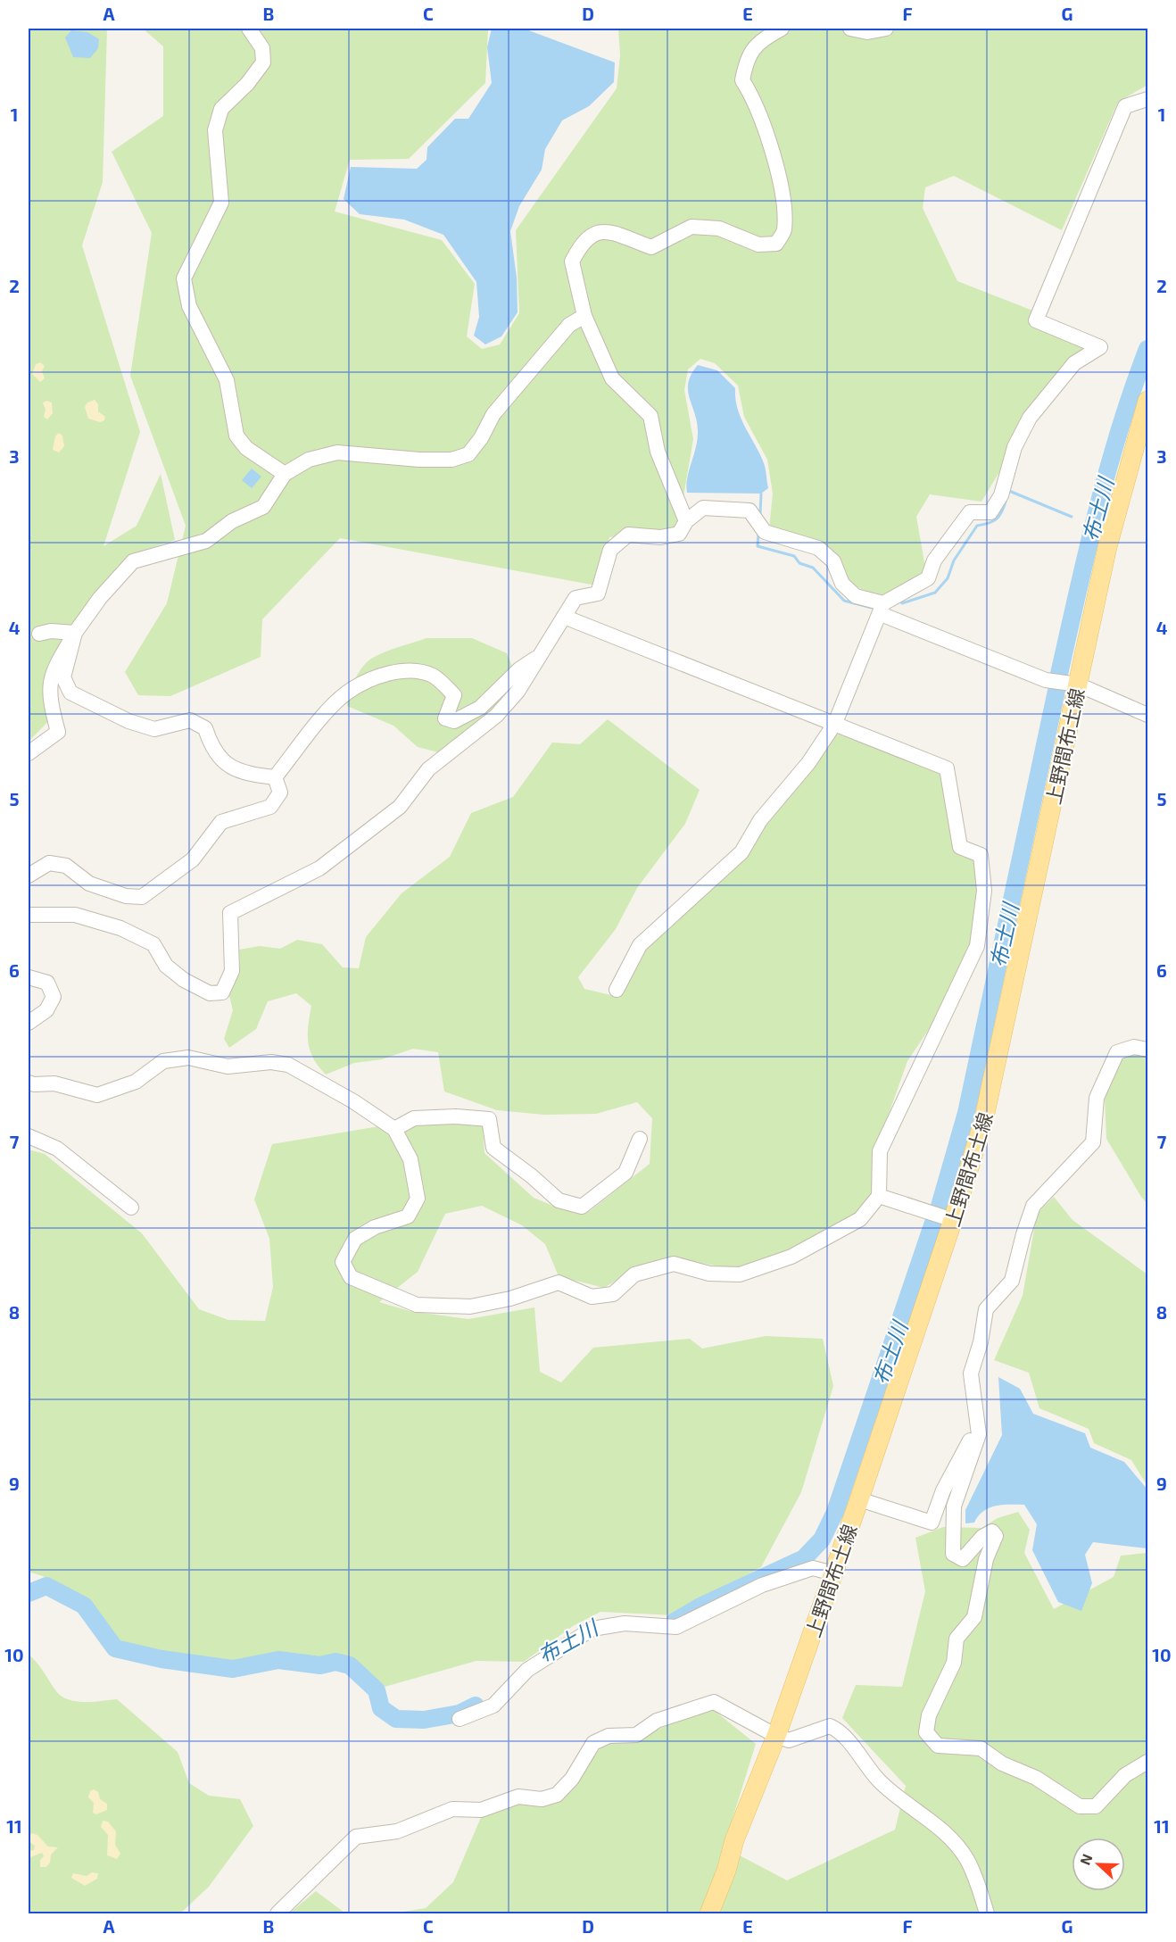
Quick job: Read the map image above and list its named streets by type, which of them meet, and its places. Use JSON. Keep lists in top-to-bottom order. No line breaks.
{"streets":{"main road":["上野間布土線"]},"water":["布土川"],"north":"left","grid":{"columns":["A","B","C","D","E","F","G"],"rows":["1","2","3","4","5","6","7","8","9","10","11"]}}
